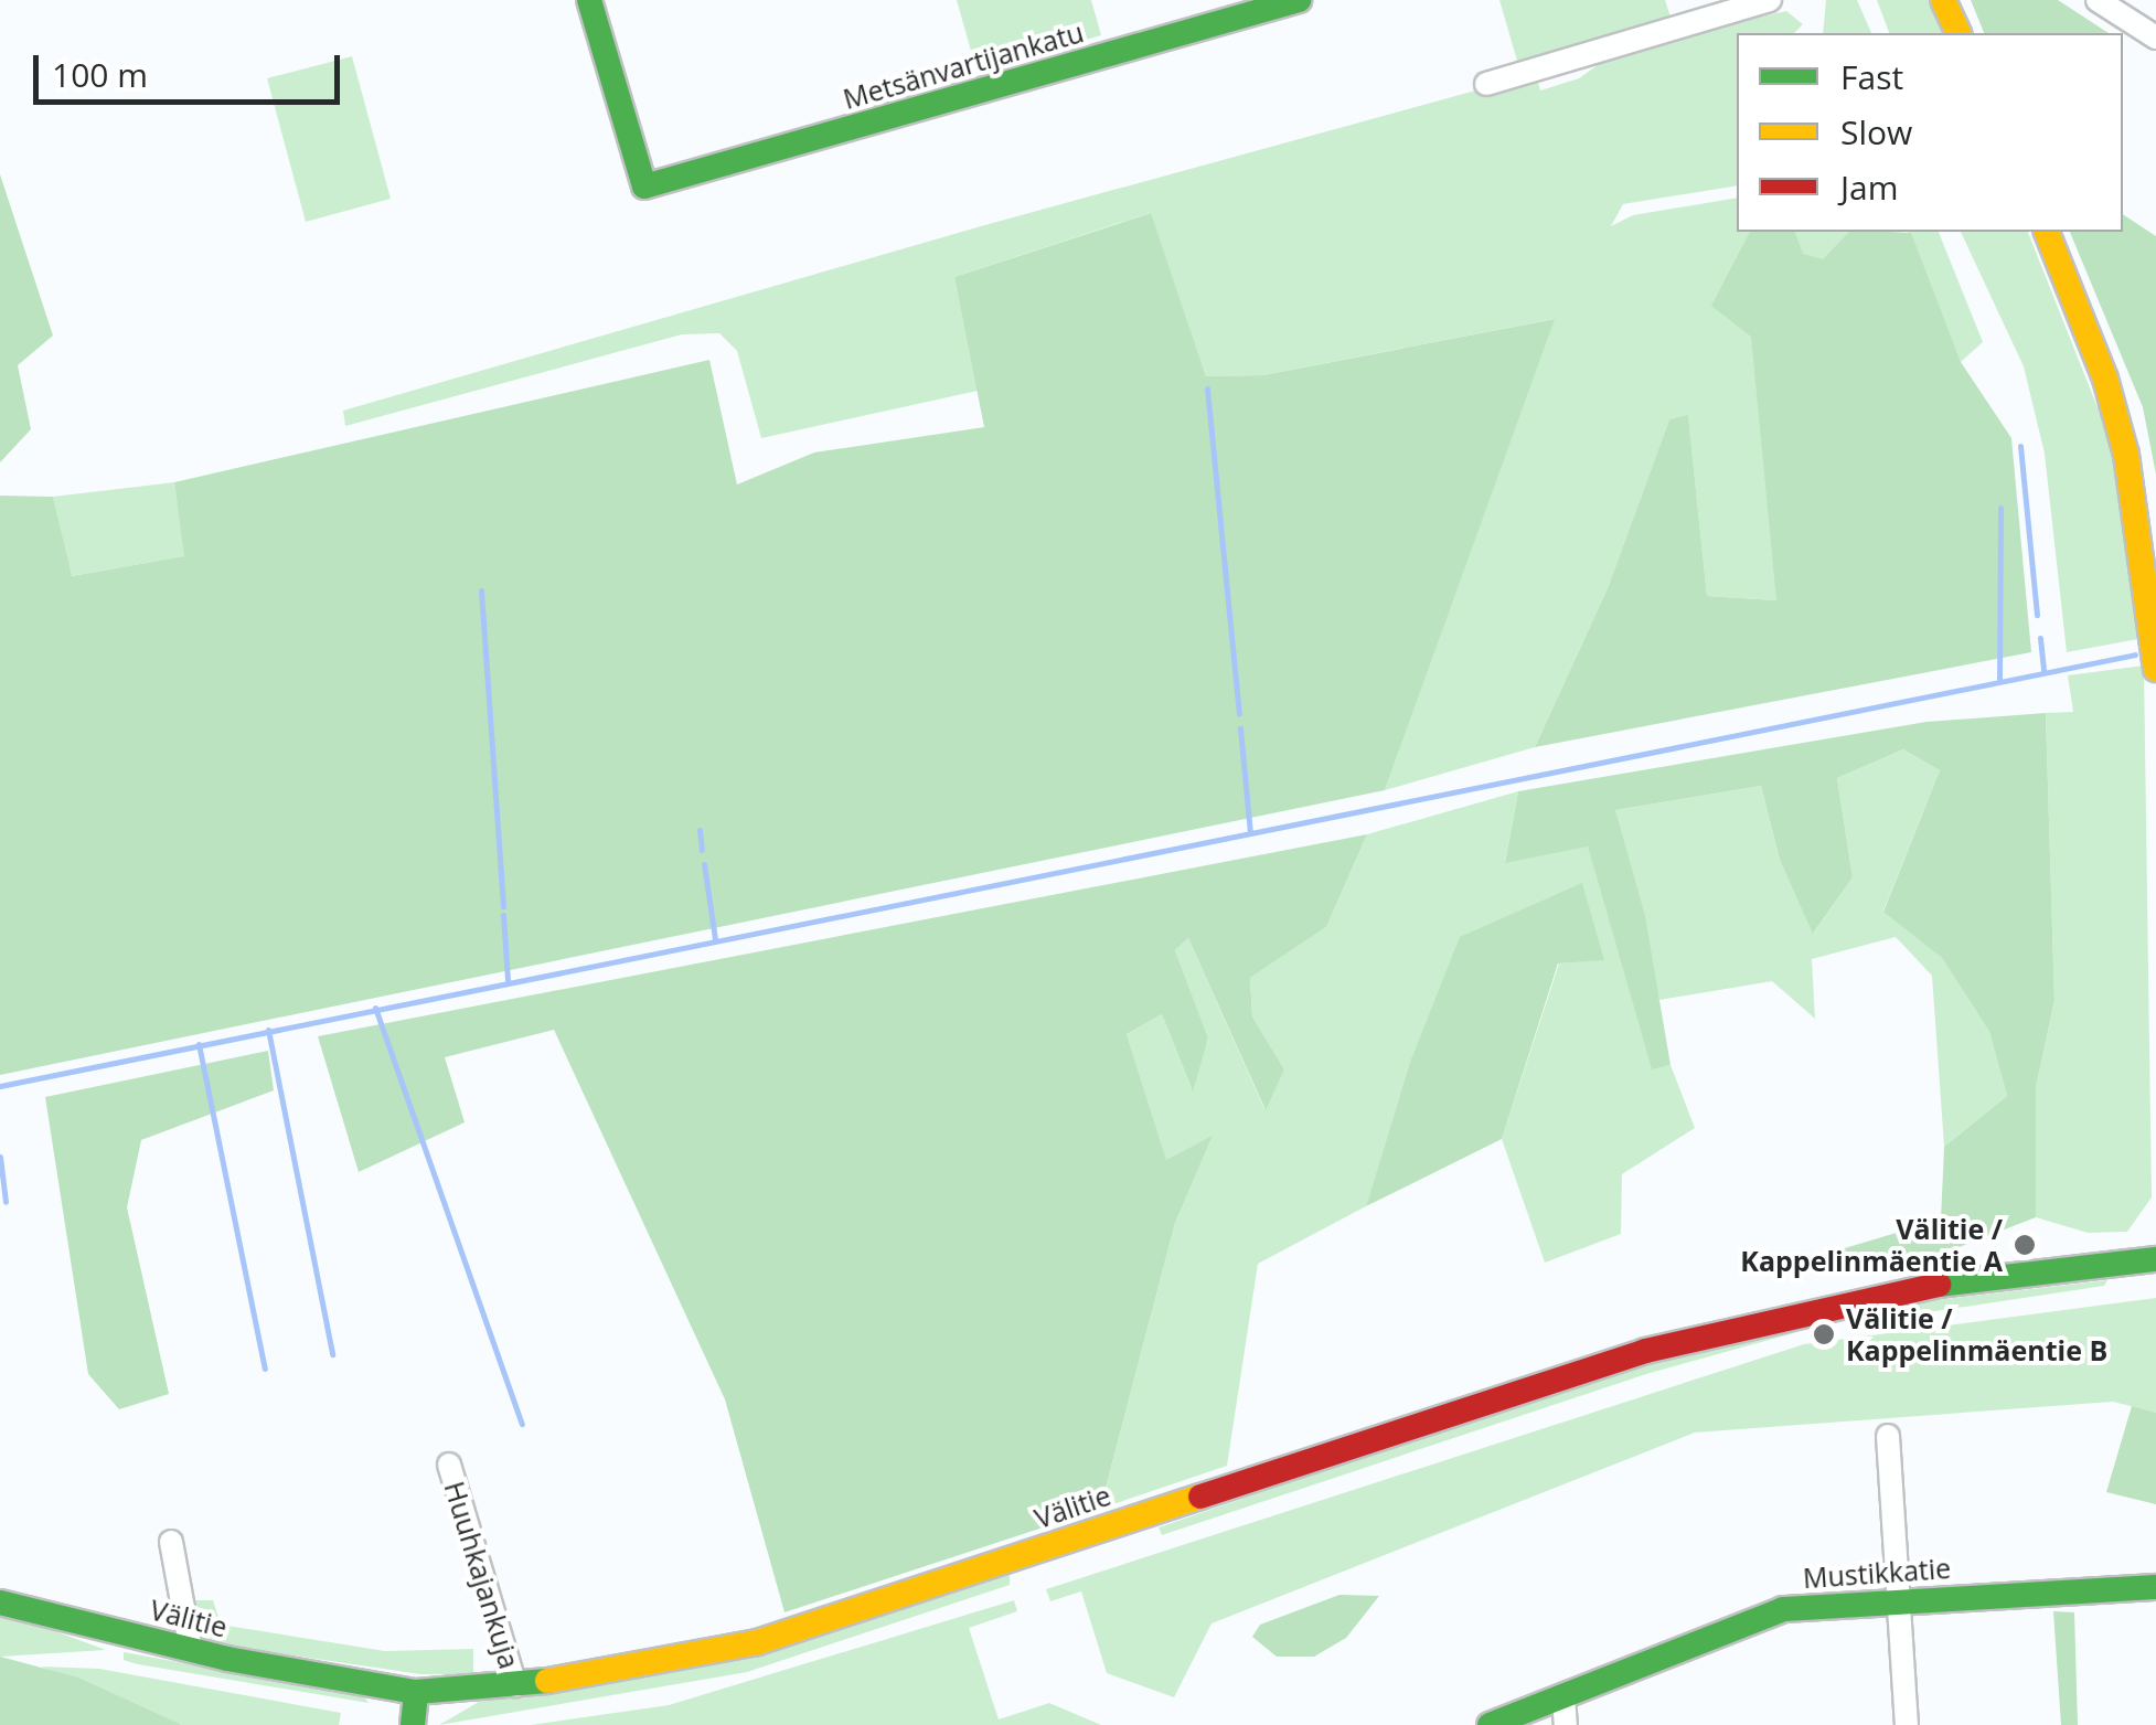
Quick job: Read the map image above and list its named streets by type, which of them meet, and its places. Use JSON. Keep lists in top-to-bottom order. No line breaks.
{"streets":{"main road":["Metsänvartijankatu","Välitie","Mustikkatie"],"street":["Huuhkajankuja"]},"crossings":[["Välitie","Huuhkajankuja"]],"places":["Välitie / Kappelinmäentie A","Välitie / Kappelinmäentie B"],"legend":["Fast","Slow","Jam"],"scale_bar":"100 m"}
